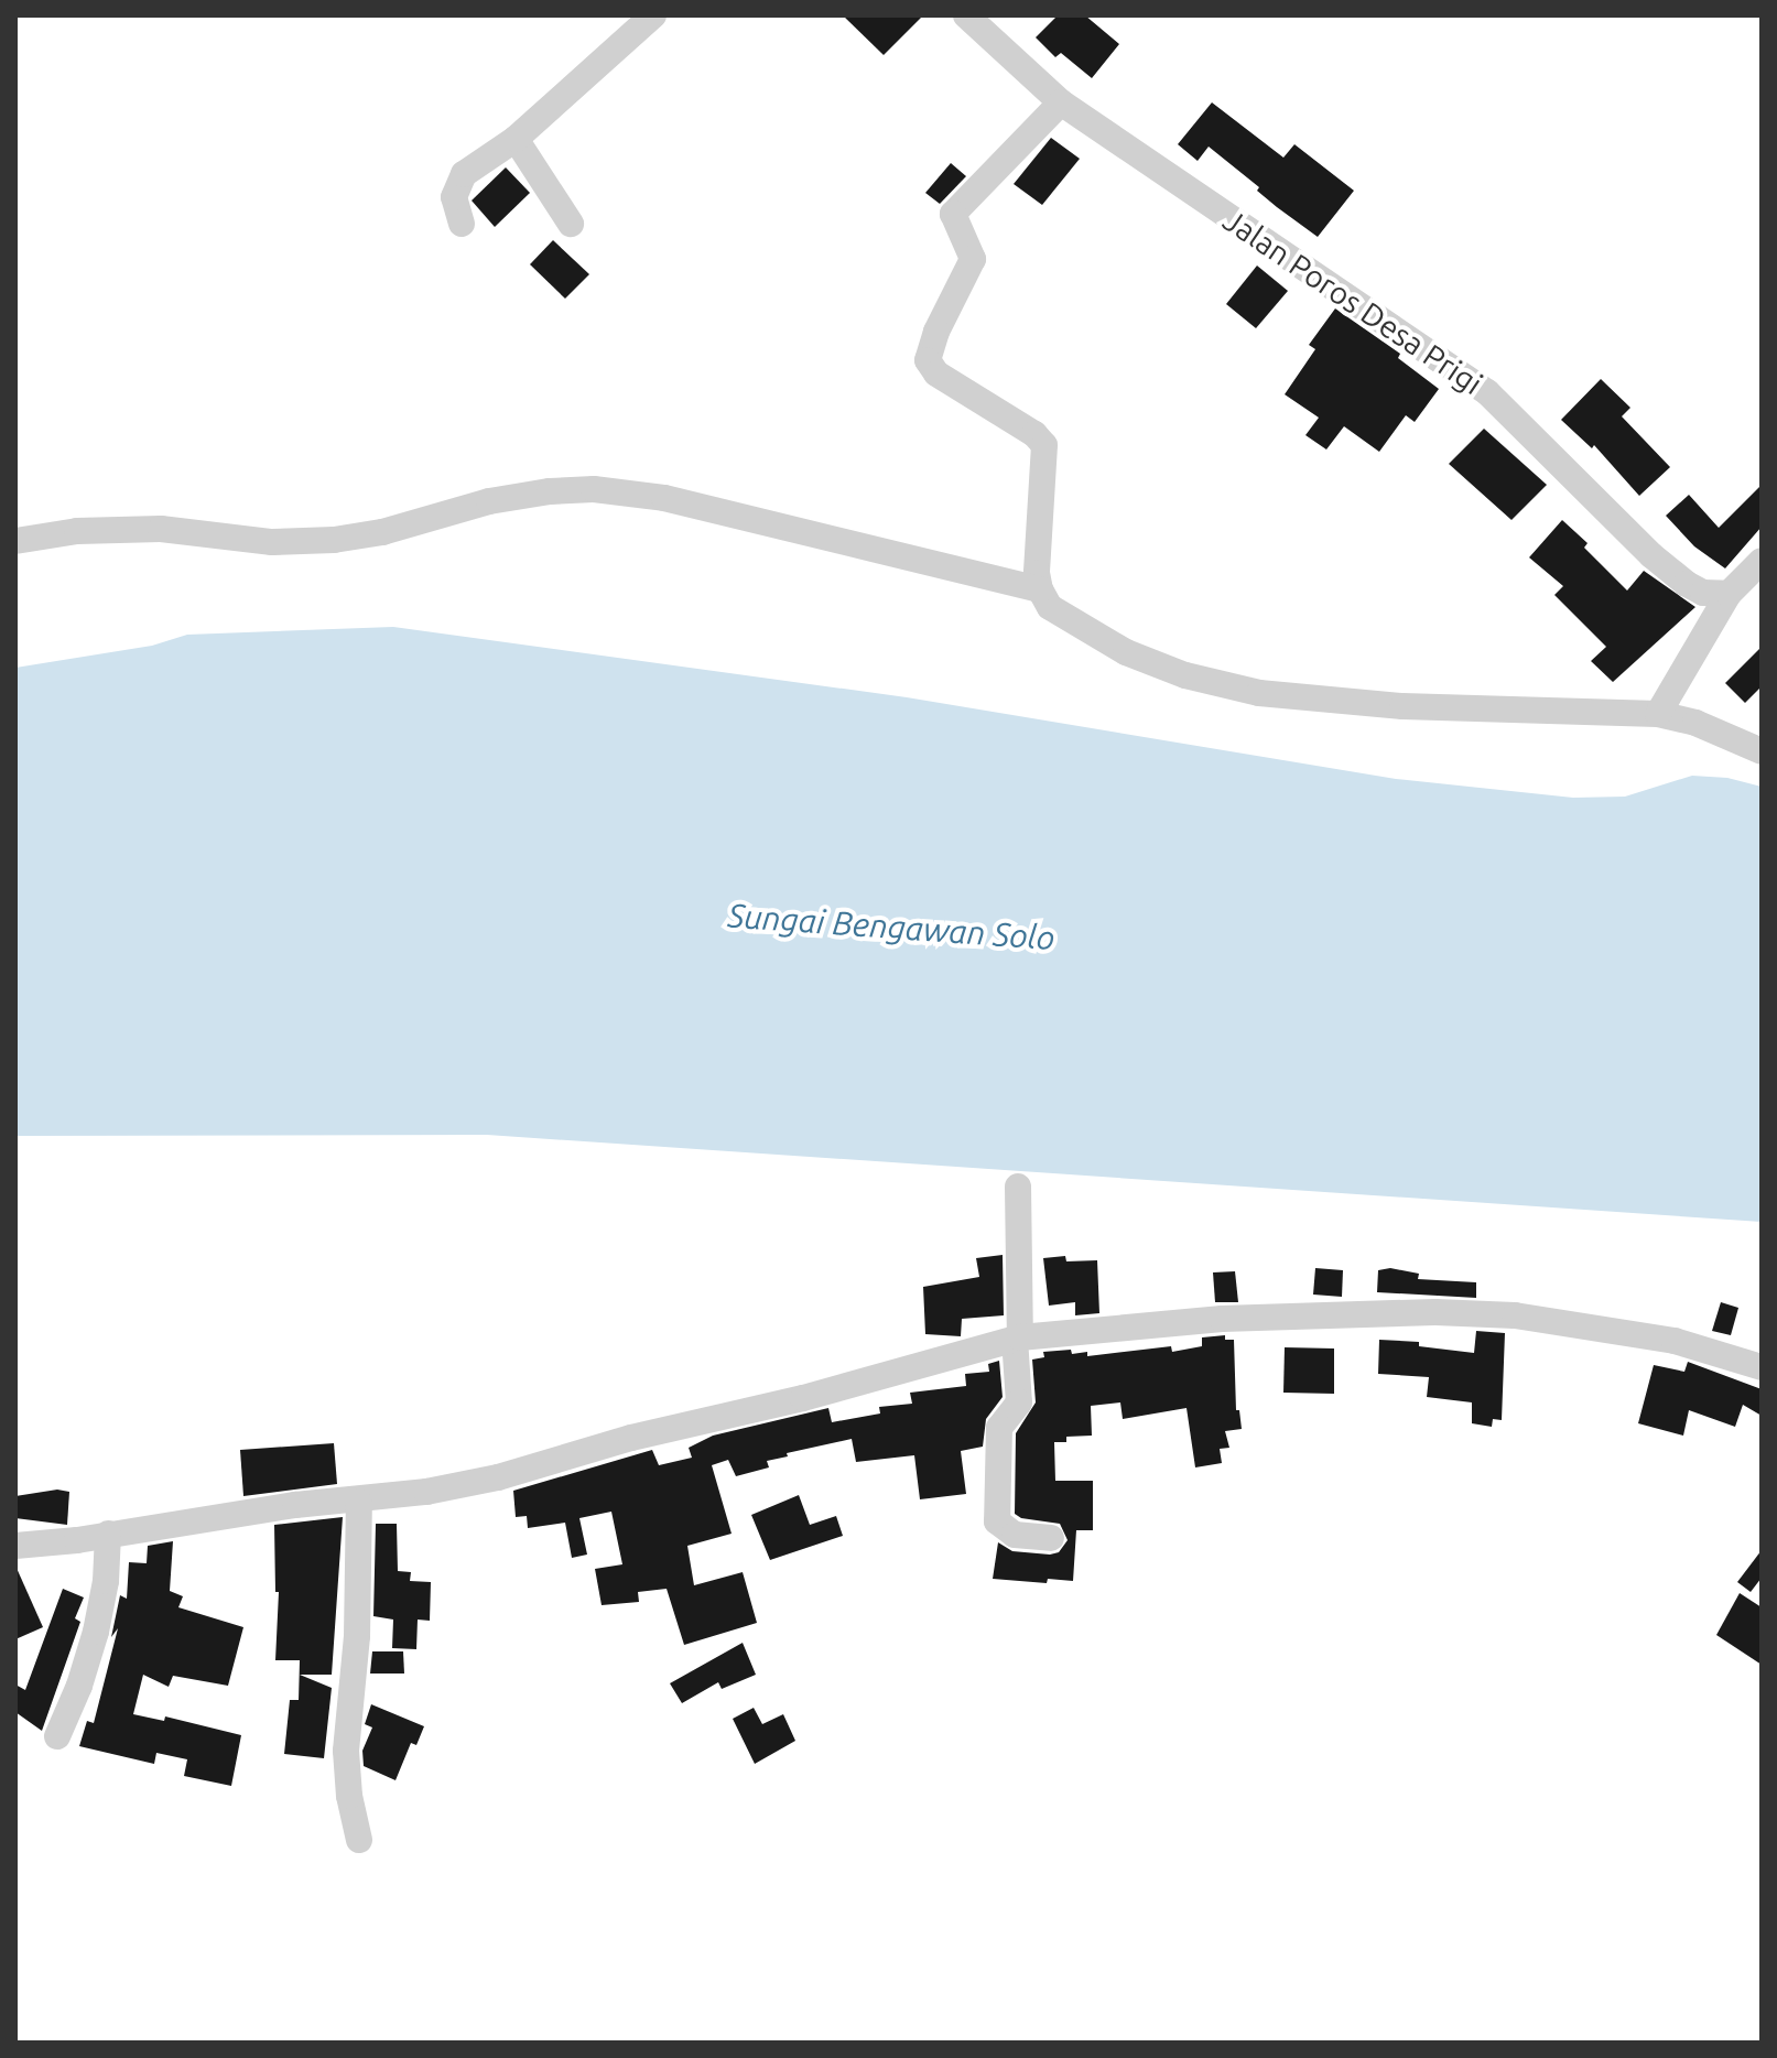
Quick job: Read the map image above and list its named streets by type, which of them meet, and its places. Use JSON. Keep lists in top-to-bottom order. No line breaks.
{"streets":{"street":["Jalan Poros Desa Prigi"]},"water":["Sungai Bengawan Solo"]}
